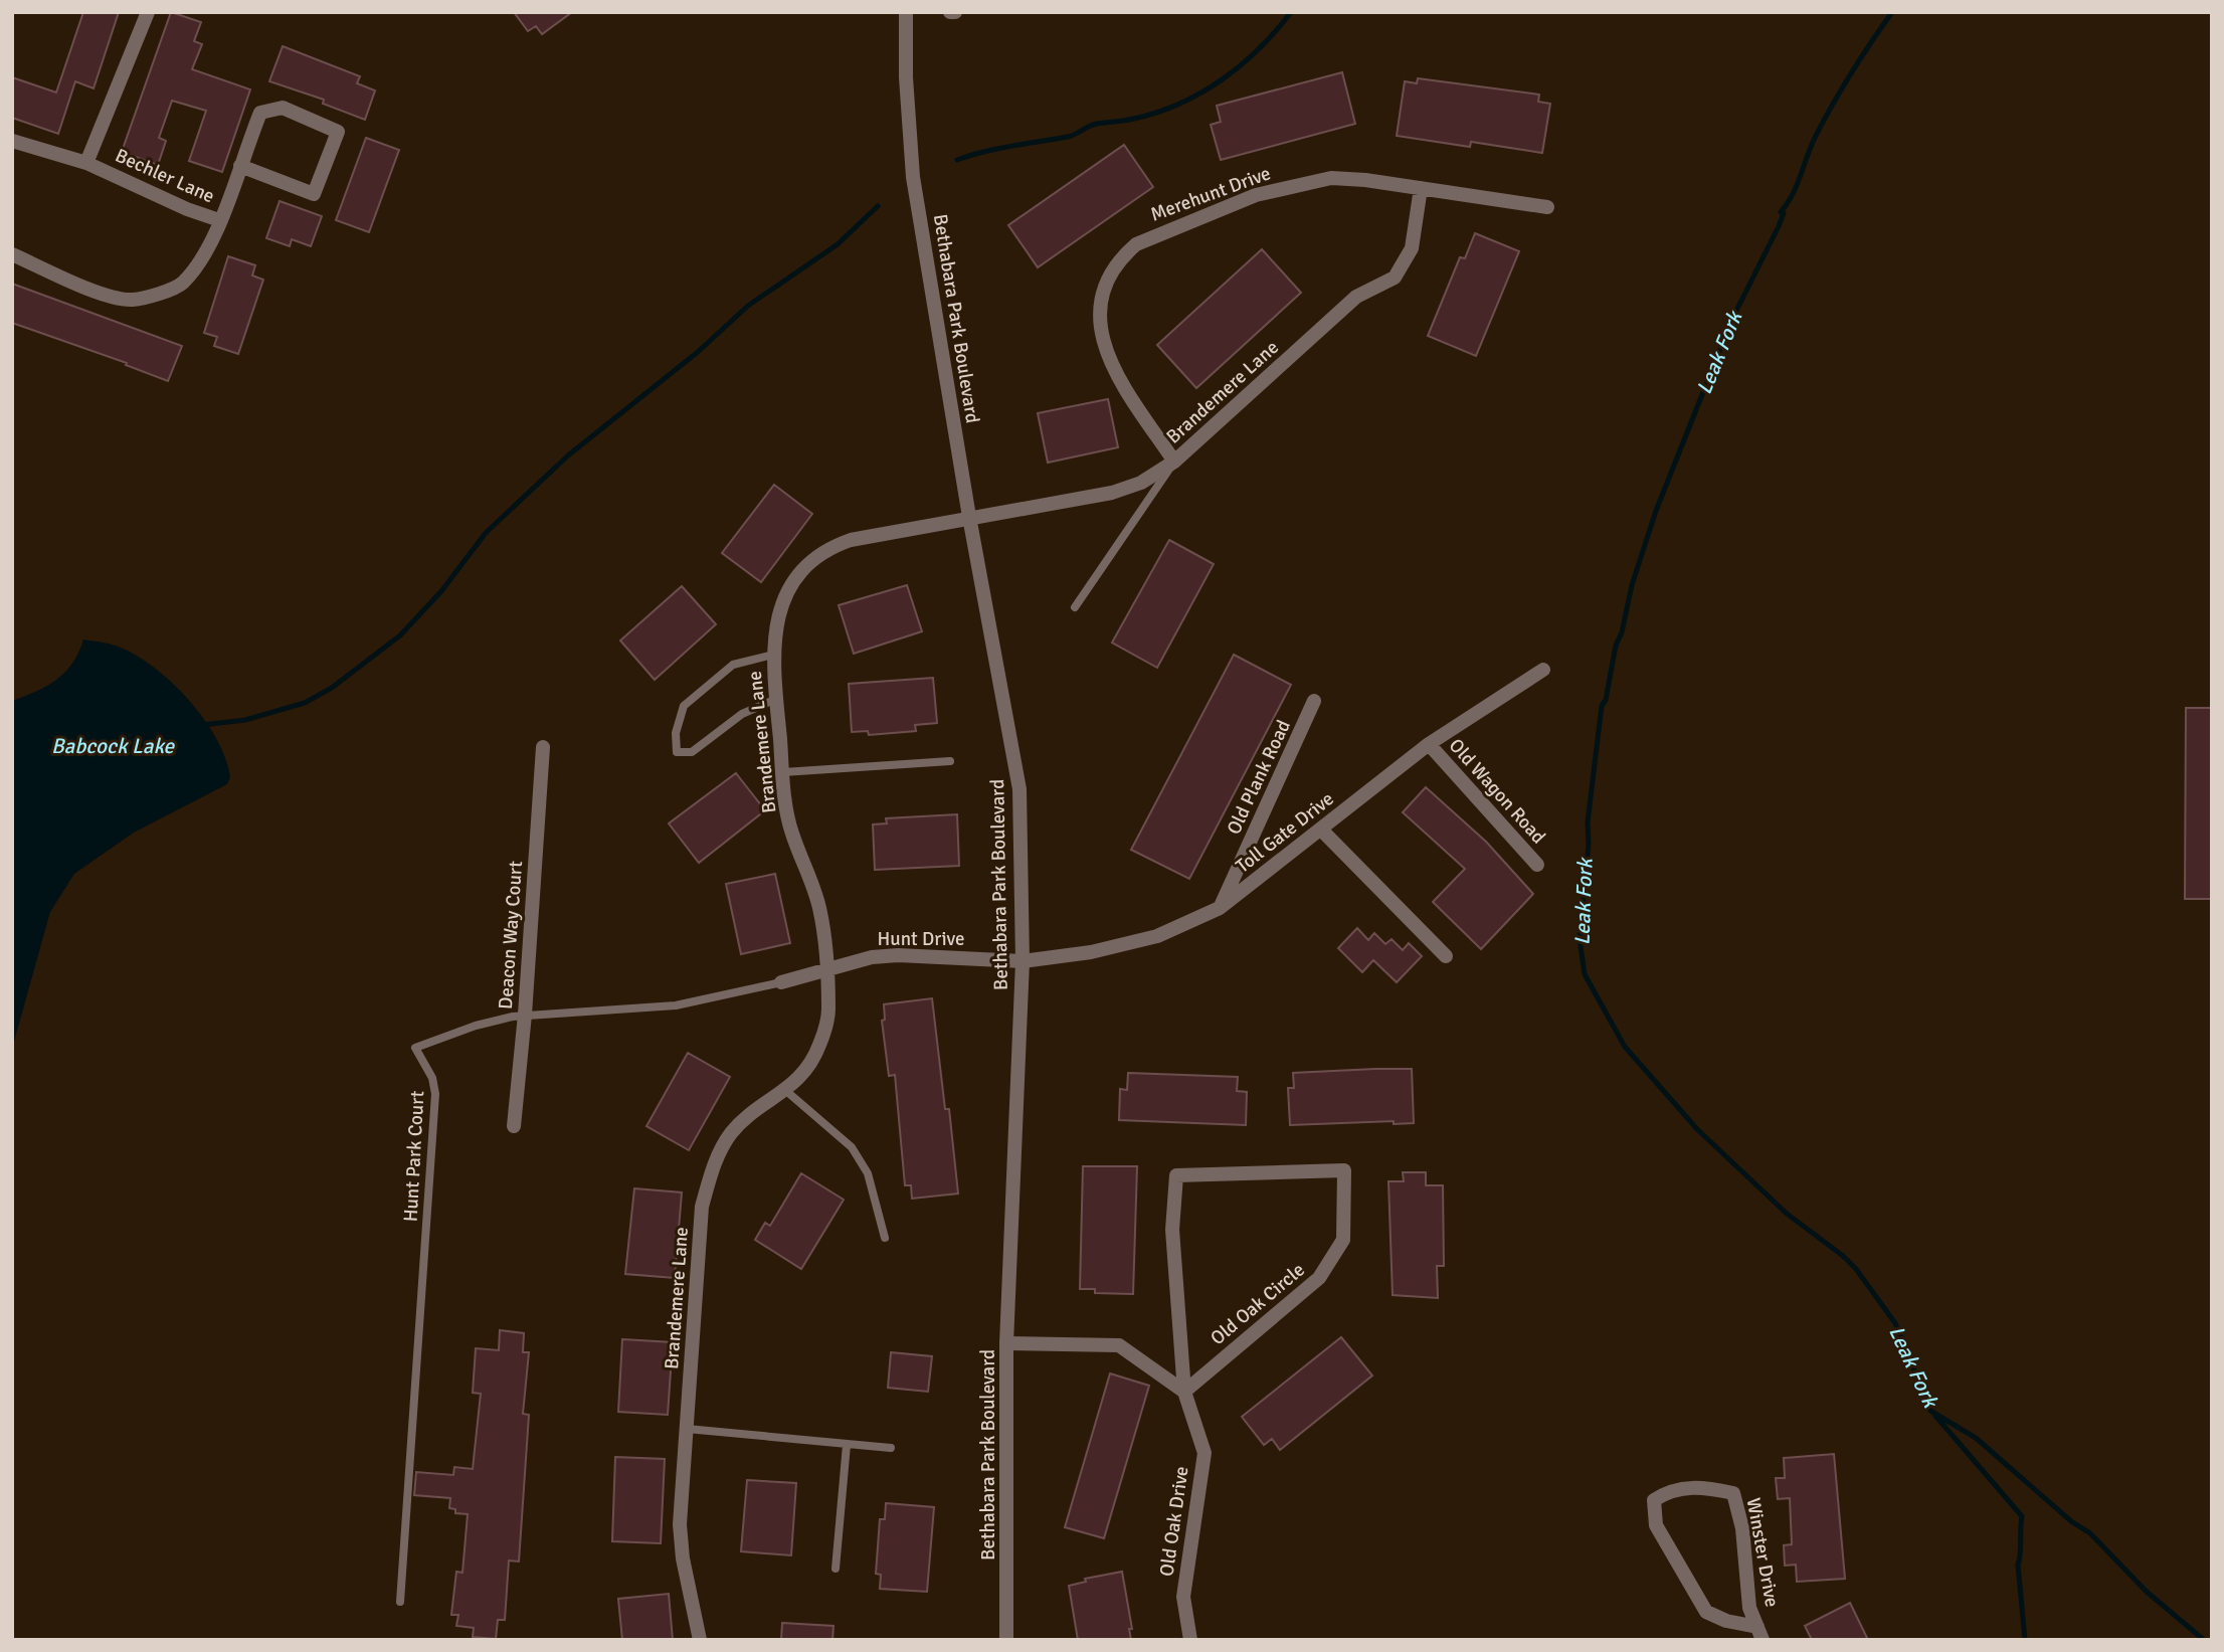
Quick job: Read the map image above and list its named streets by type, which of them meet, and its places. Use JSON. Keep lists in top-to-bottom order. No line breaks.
{"streets":{"street":["Bechler Lane","Merehunt Drive","Bethabara Park Boulevard","Brandemere Lane","Old Plank Road","Old Wagon Road","Toll Gate Drive","Deacon Way Court","Hunt Drive","Old Oak Circle","Old Oak Drive","Winster Drive"],"lane":["Hunt Park Court"]},"crossings":[["Merehunt Drive","Brandemere Lane"],["Bethabara Park Boulevard","Brandemere Lane"],["Bethabara Park Boulevard","Toll Gate Drive"],["Bethabara Park Boulevard","Hunt Drive"],["Brandemere Lane","Hunt Drive"],["Old Plank Road","Toll Gate Drive"],["Old Wagon Road","Toll Gate Drive"],["Toll Gate Drive","Hunt Drive"],["Deacon Way Court","Hunt Park Court"],["Hunt Drive","Hunt Park Court"],["Old Oak Circle","Old Oak Drive"]],"water":["Leak Fork","Babcock Lake"]}
